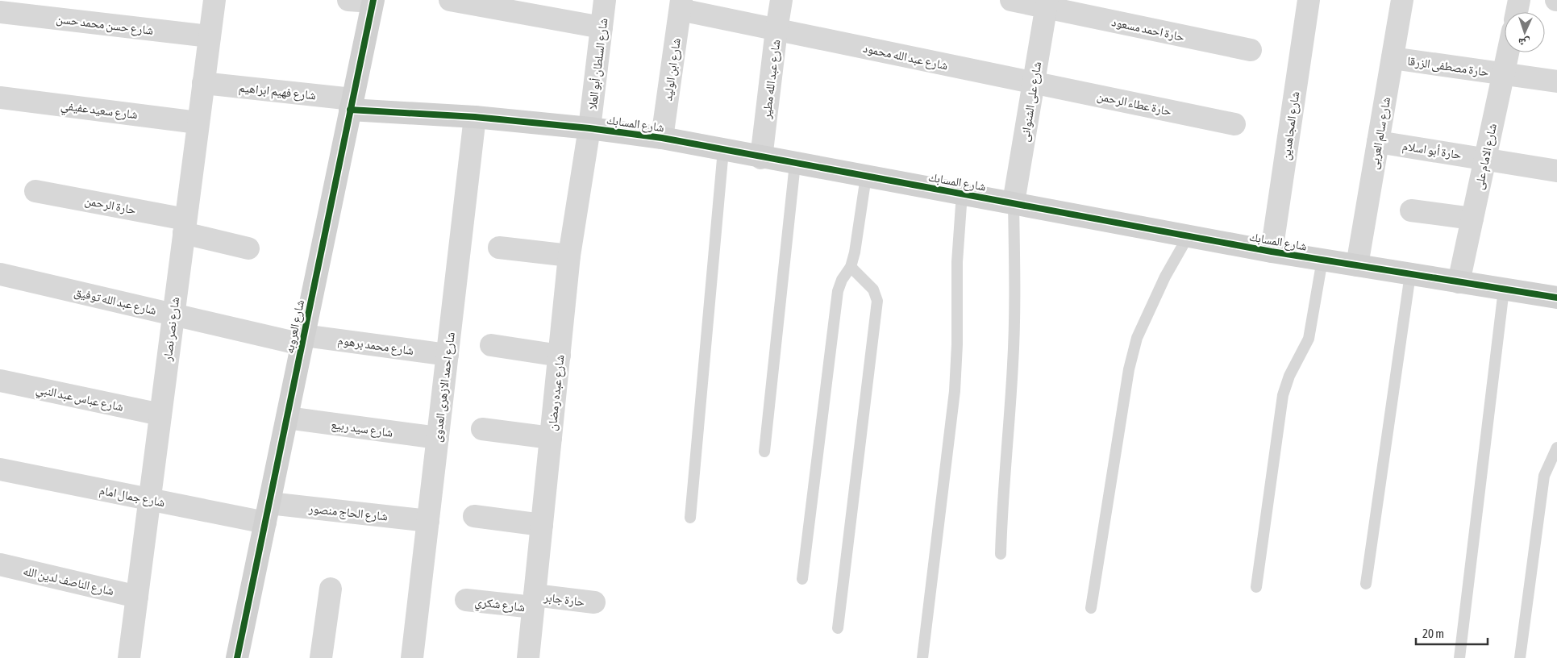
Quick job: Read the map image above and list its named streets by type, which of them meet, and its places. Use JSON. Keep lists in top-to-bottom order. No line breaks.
{"streets":{"street":["شارع حسن محمد حسن","حارة احمد مسعود","شارع عبد الله محمود","شارع السلطان أبو العلا","حارة مصطفى الزرقا","شارع ابن الوليد","شارع عبد الله مطير","شارع فهيم ابراهيم","شارع على الشنوانى","حارة عطاء الرحمن","شارع سعيد عفيفي","شارع المسابك","شارع المجاهدين","شارع سالم العربى","حارة أبو اسلام","شارع الامام على","حارة الرحمن","شارع عبد الله توفيق","شارع العروبه","شارع نصر نصار","شارع محمد برهوم","شارع احمد الازهرى العدوى","شارع عبده رمضان","شارع عباس عبد النبي","شارع سيد ربيع","شارع جمال امام","شارع الحاج منصور","شارع الناصف لدين الله","حارة جابر","شارع شكري"]},"crossings":[["شارع حسن محمد حسن","شارع نصر نصار"],["حارة احمد مسعود","شارع على الشنوانى"],["شارع عبد الله محمود","شارع ابن الوليد"],["شارع عبد الله محمود","شارع عبد الله مطير"],["شارع عبد الله محمود","شارع على الشنوانى"],["شارع عبد الله محمود","حارة عطاء الرحمن"],["شارع السلطان أبو العلا","شارع المسابك"],["شارع السلطان أبو العلا","شارع عبده رمضان"],["حارة مصطفى الزرقا","شارع سالم العربى"],["حارة مصطفى الزرقا","شارع الامام على"],["شارع ابن الوليد","شارع المسابك"],["شارع عبد الله مطير","شارع المسابك"],["شارع فهيم ابراهيم","شارع المسابك"],["شارع فهيم ابراهيم","شارع العروبه"],["شارع فهيم ابراهيم","شارع نصر نصار"],["شارع على الشنوانى","حارة عطاء الرحمن"],["شارع على الشنوانى","شارع المسابك"],["شارع سعيد عفيفي","شارع نصر نصار"],["شارع المسابك","شارع المجاهدين"],["شارع المسابك","شارع سالم العربى"],["شارع المسابك","شارع الامام على"],["شارع المسابك","شارع العروبه"],["شارع المسابك","شارع احمد الازهرى العدوى"],["شارع المسابك","شارع عبده رمضان"],["شارع سالم العربى","حارة أبو اسلام"],["حارة أبو اسلام","شارع الامام على"],["حارة الرحمن","شارع نصر نصار"],["شارع عبد الله توفيق","شارع العروبه"],["شارع عبد الله توفيق","شارع نصر نصار"],["شارع عبد الله توفيق","شارع محمد برهوم"],["شارع العروبه","شارع محمد برهوم"],["شارع العروبه","شارع سيد ربيع"],["شارع العروبه","شارع جمال امام"],["شارع العروبه","شارع الحاج منصور"],["شارع نصر نصار","شارع عباس عبد النبي"],["شارع نصر نصار","شارع جمال امام"],["شارع نصر نصار","شارع الناصف لدين الله"],["شارع محمد برهوم","شارع احمد الازهرى العدوى"],["شارع احمد الازهرى العدوى","شارع سيد ربيع"],["شارع احمد الازهرى العدوى","شارع الحاج منصور"],["شارع عبده رمضان","حارة جابر"],["شارع عبده رمضان","شارع شكري"],["شارع جمال امام","شارع الحاج منصور"],["حارة جابر","شارع شكري"]],"scale_bar":"20 m","north":"bottom"}
